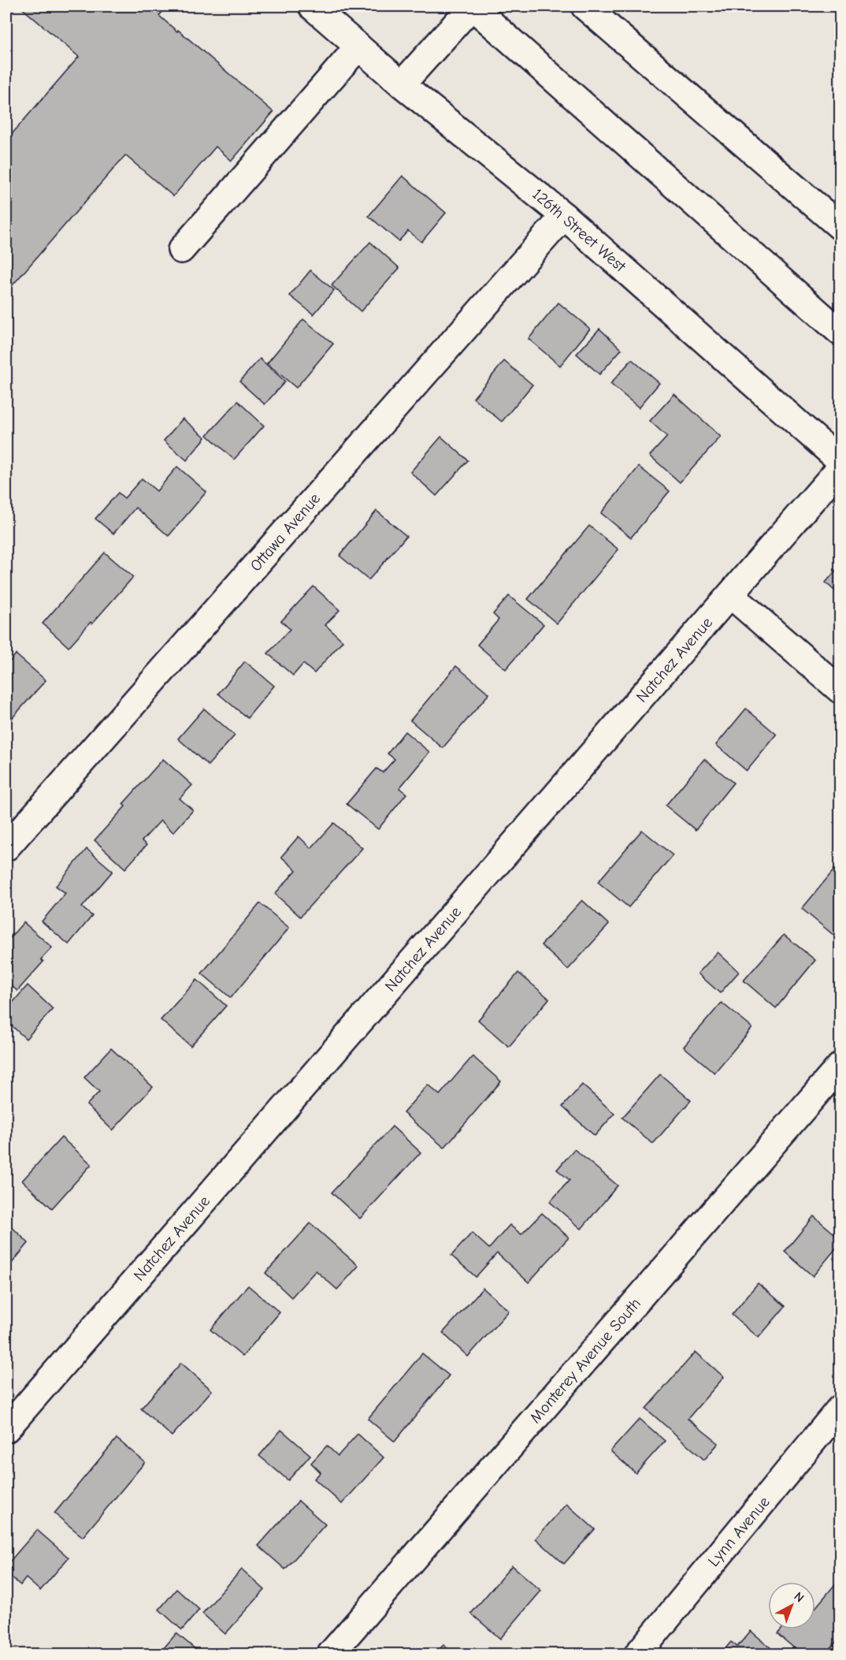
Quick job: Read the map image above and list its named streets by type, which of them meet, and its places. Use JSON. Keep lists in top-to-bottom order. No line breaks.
{"streets":{"street":["126th Street West","Ottawa Avenue","Natchez Avenue","Monterey Avenue South","Lynn Avenue"]},"crossings":[["126th Street West","Ottawa Avenue"]],"north":"top right"}
